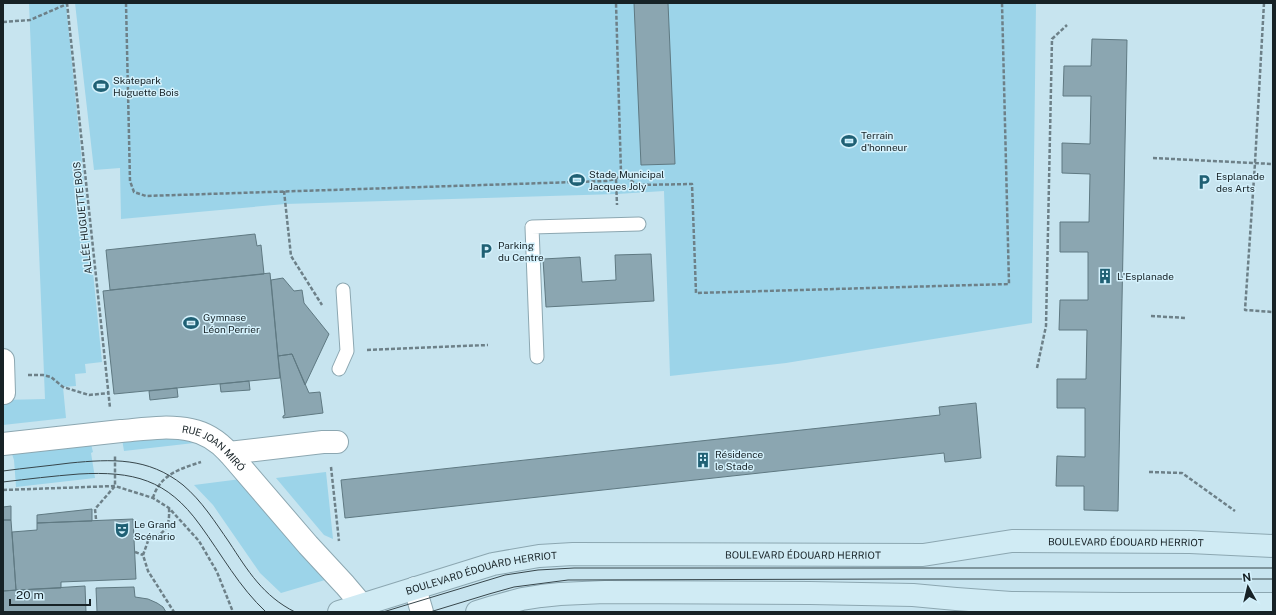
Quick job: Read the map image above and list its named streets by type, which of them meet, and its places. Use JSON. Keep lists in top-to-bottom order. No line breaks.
{"streets":{"main road":["BOULEVARD ÉDOUARD HERRIOT"],"street":["RUE JOAN MIRÓ"],"path":["ALLÉE HUGUETTE BOIS"]},"crossings":[["ALLÉE HUGUETTE BOIS","RUE JOAN MIRÓ"],["RUE JOAN MIRÓ","BOULEVARD ÉDOUARD HERRIOT"]],"places":{"sports":["Skatepark Huguette Bois","Terrain d'honneur","Stade Municipal Jacques Joly","Gymnase Léon Perrier"],"parking":["Esplanade des Arts","Parking du Centre"],"building":["L'Esplanade","Résidence le Stade"],"theatre":["Le Grand Scénario"]},"scale_bar":"20 m","north":"top"}
